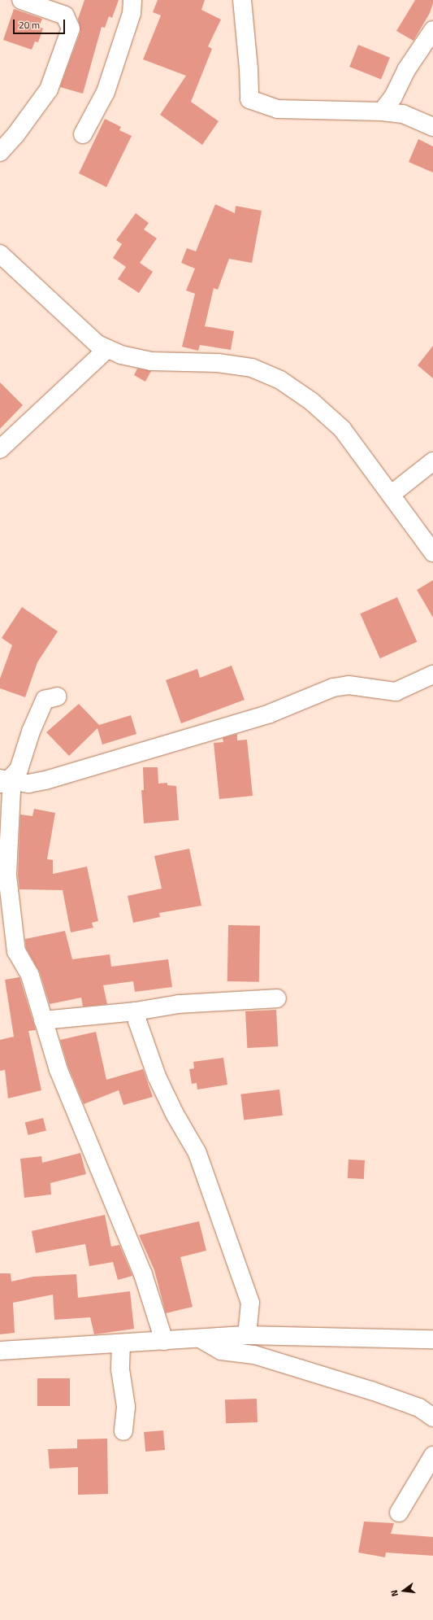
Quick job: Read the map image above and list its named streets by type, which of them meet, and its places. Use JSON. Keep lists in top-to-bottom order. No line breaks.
{"scale_bar":"20 m","north":"left"}
